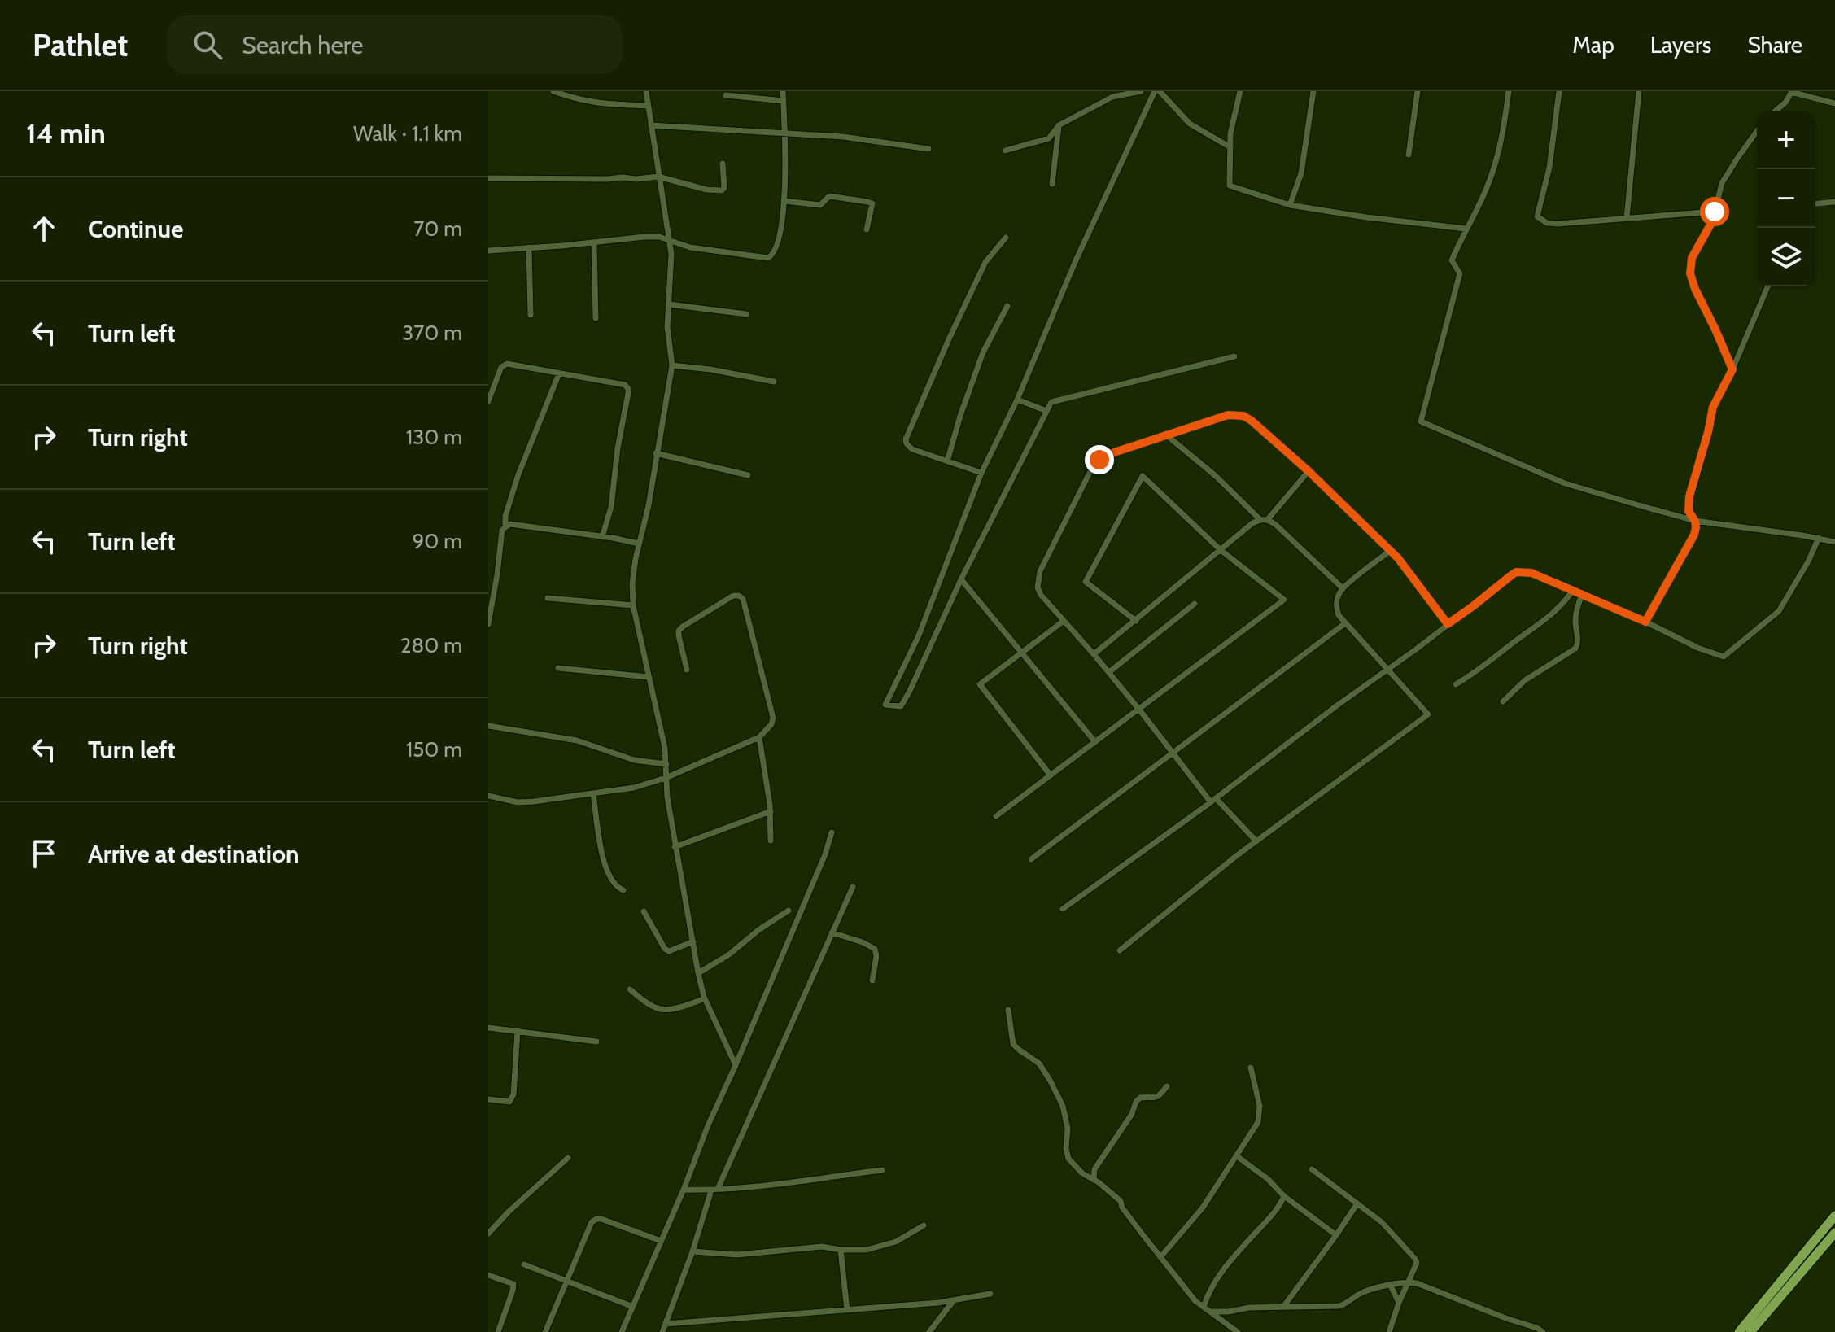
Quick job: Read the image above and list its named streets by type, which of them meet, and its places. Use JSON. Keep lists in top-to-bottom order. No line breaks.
{"page":{"header":"Pathlet","search":"Search here","nav":["Map","Layers","Share"],"heading":["14 min","Walk · 1.1 km"],"map_buttons":["+","−"],"list":[["Continue","70 m"],["Turn left","370 m"],["Turn right","130 m"],["Turn left","90 m"],["Turn right","280 m"],["Turn left","150 m"],"Arrive at destination"]}}
